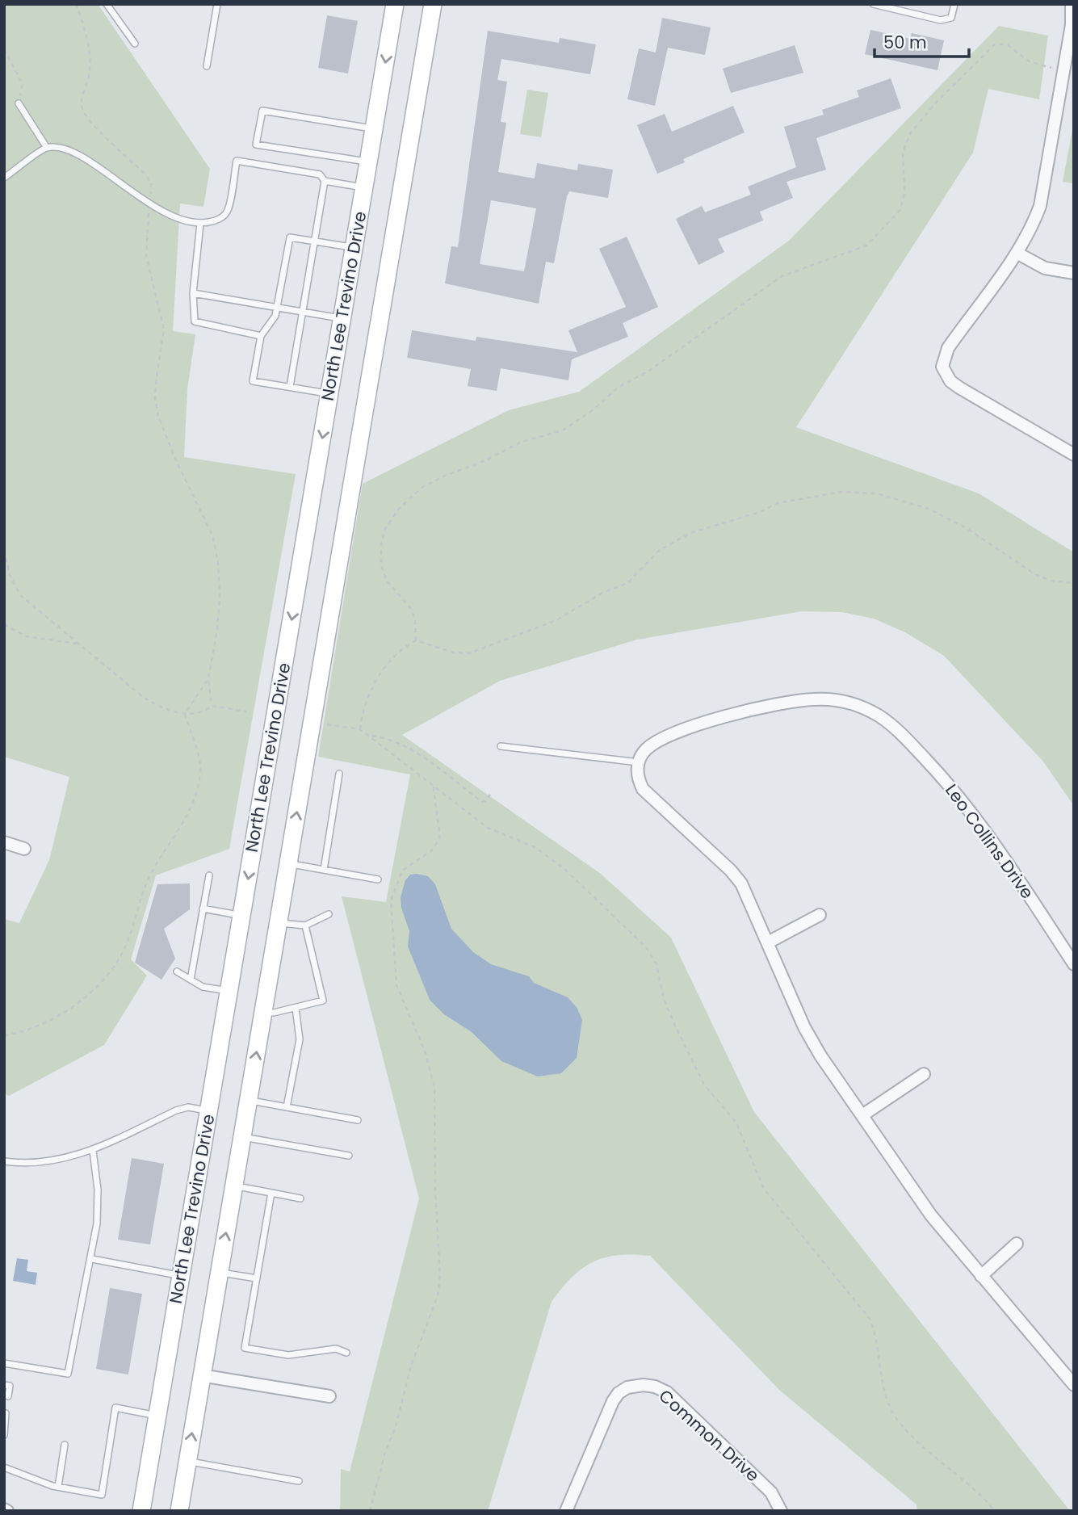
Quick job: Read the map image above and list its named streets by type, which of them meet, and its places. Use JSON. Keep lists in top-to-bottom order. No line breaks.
{"streets":{"main road":["North Lee Trevino Drive"],"street":["Leo Collins Drive","Common Drive"]},"scale_bar":"50 m"}
